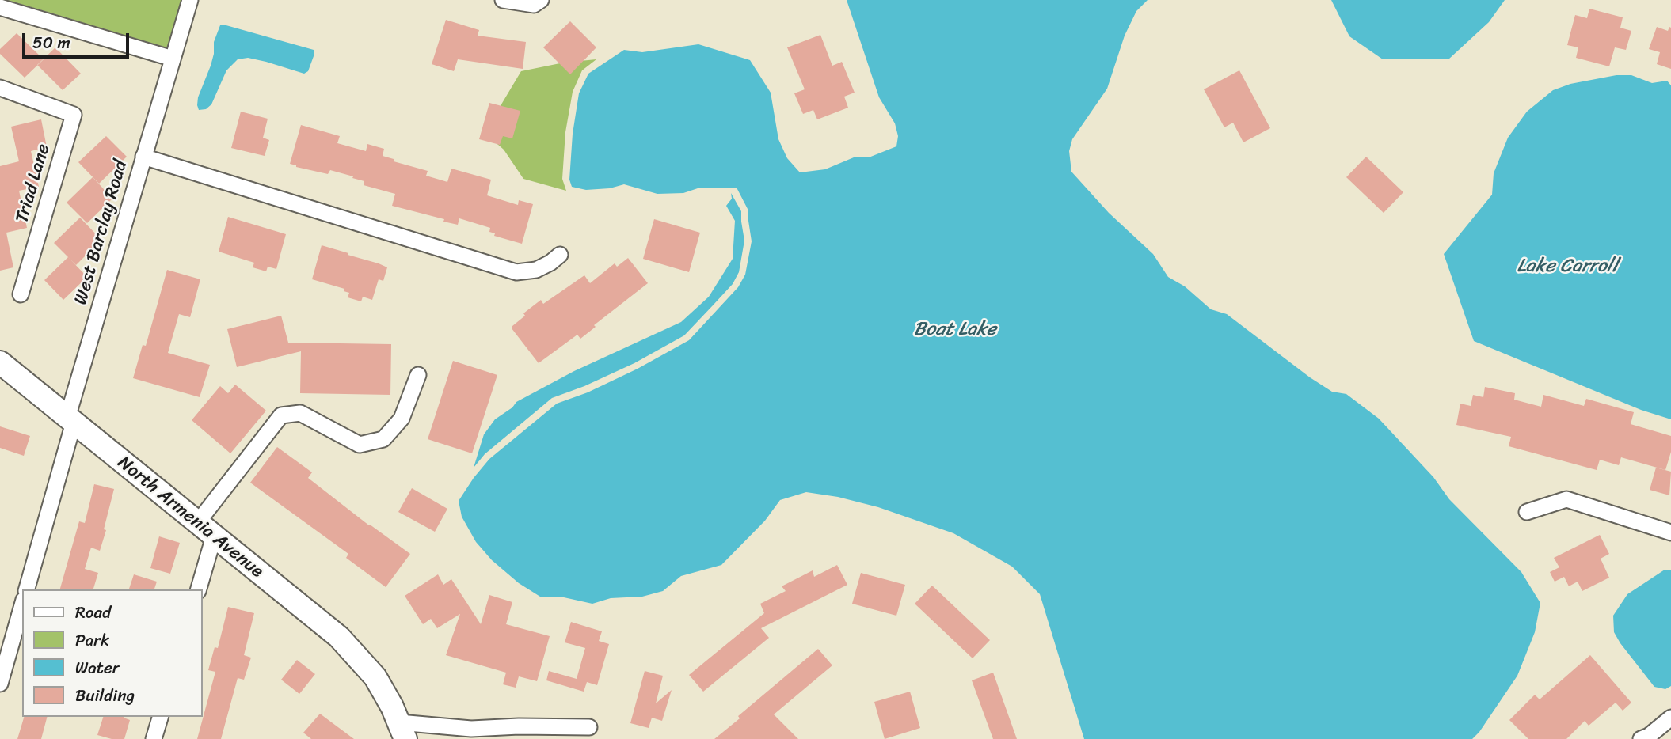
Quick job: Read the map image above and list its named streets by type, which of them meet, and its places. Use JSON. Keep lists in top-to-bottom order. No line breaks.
{"streets":{"main road":["North Armenia Avenue"],"street":["Triad Lane","West Barclay Road"]},"crossings":[["West Barclay Road","North Armenia Avenue"]],"water":["Lake Carroll","Boat Lake"],"legend":["Road","Park","Water","Building"],"scale_bar":"50 m"}
